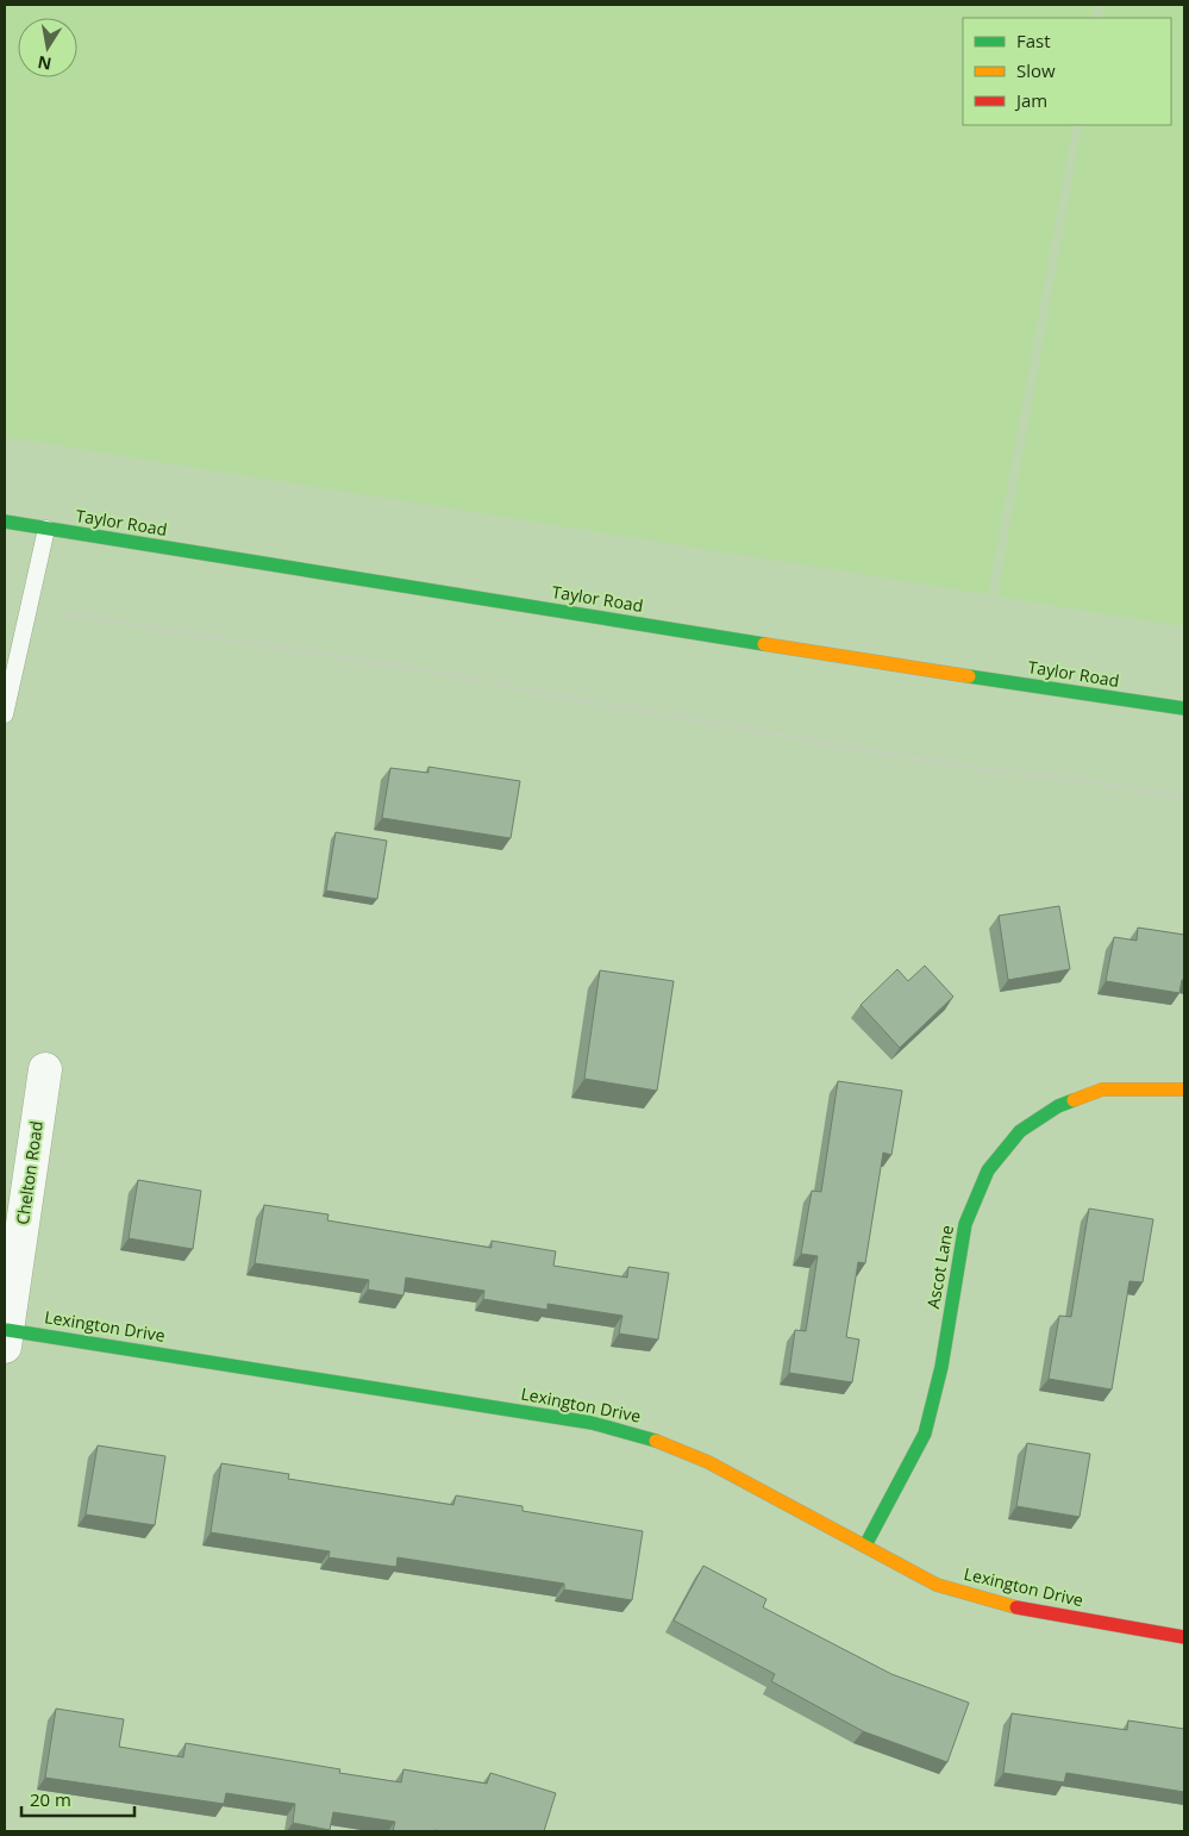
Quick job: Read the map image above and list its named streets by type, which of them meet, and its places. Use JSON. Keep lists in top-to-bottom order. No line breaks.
{"streets":{"street":["Taylor Road","Chelton Road","Ascot Lane","Lexington Drive"]},"crossings":[["Chelton Road","Lexington Drive"],["Ascot Lane","Lexington Drive"]],"legend":["Fast","Slow","Jam"],"scale_bar":"20 m","north":"bottom"}
